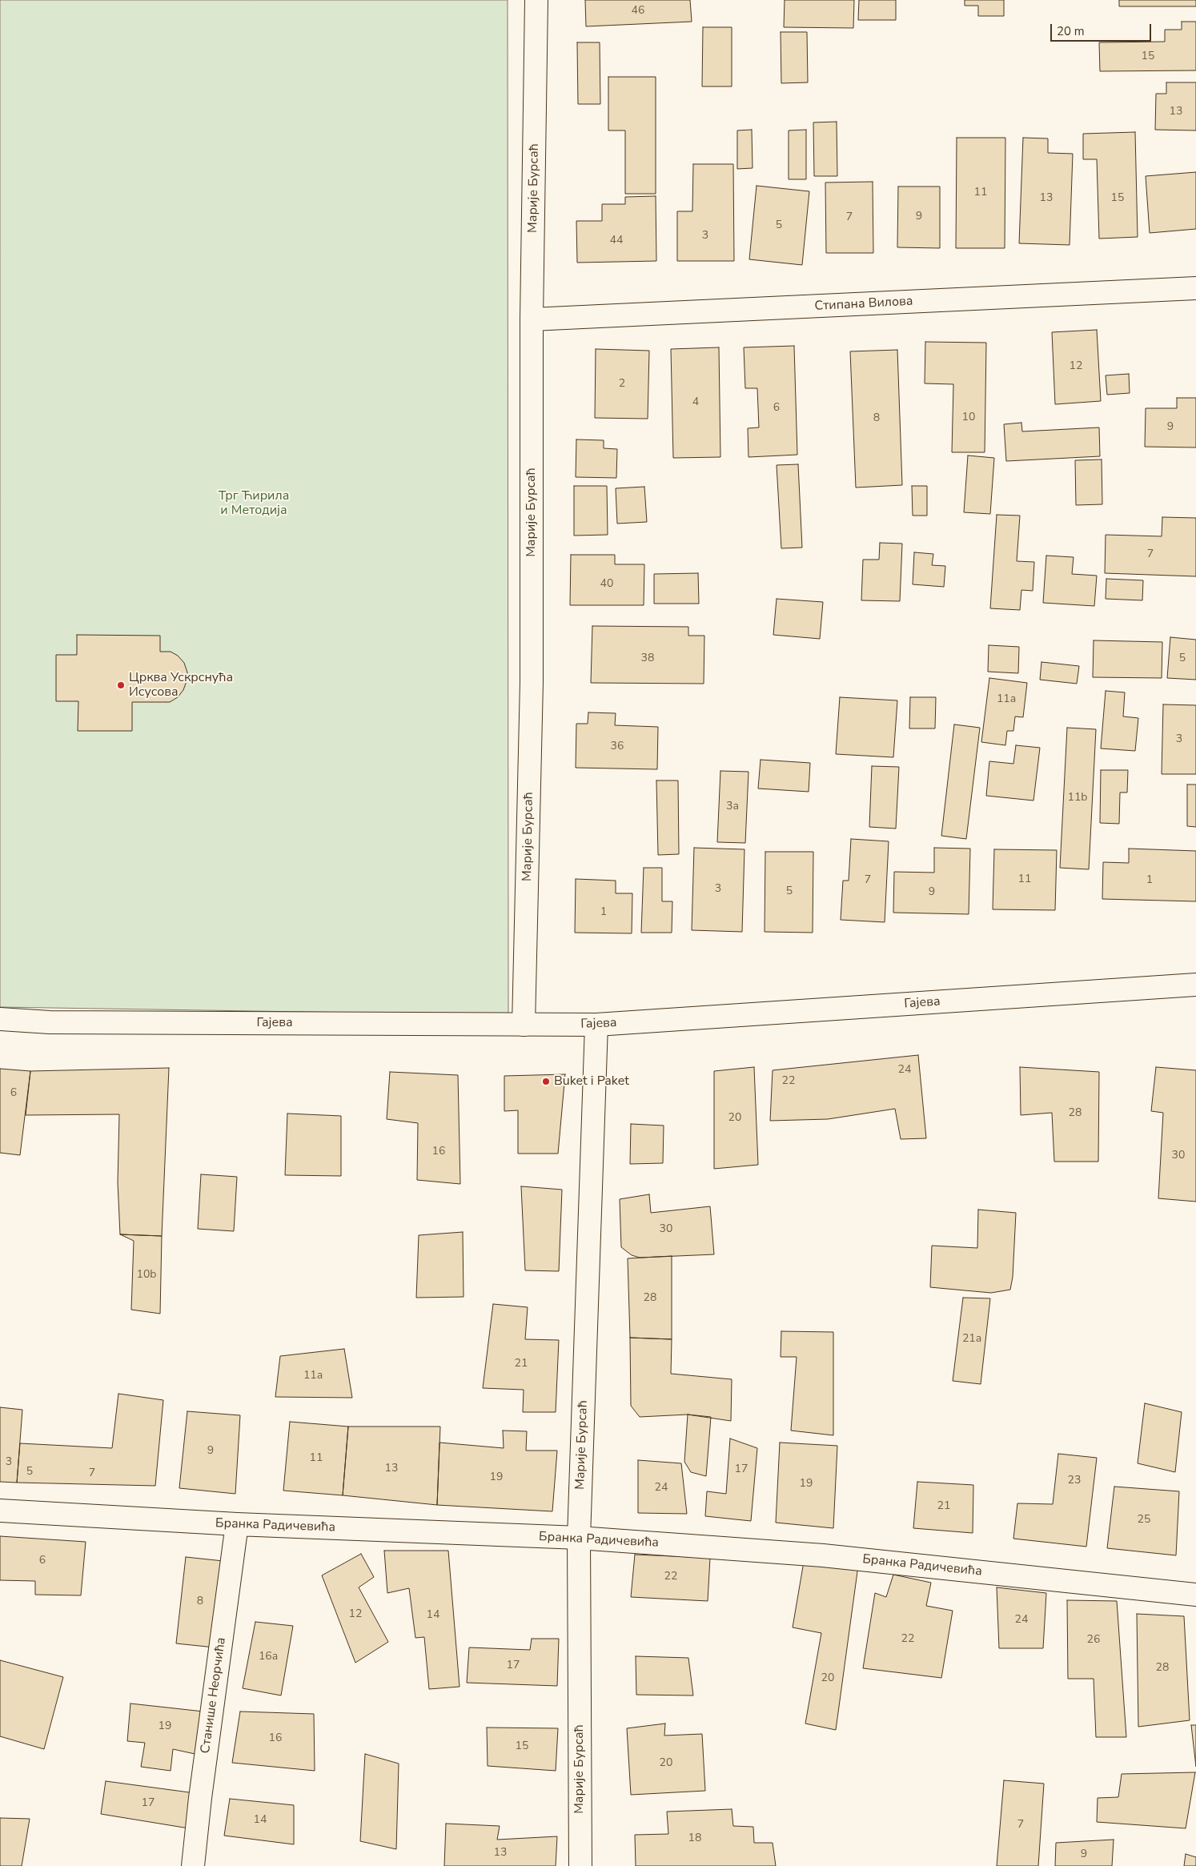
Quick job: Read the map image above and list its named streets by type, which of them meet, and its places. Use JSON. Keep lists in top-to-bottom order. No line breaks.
{"streets":{"street":["Марије Бурсаћ","Стипана Вилова","Гајева","Бранка Радичевића","Станише Неорчића"]},"crossings":[["Марије Бурсаћ","Стипана Вилова"],["Марије Бурсаћ","Гајева"],["Марије Бурсаћ","Бранка Радичевића"],["Бранка Радичевића","Станише Неорчића"]],"parks":["Трг Ћирила и Методија"],"places":["Црква Ускрснућа Исусова","Buket i Paket"],"house_numbers":["46","15","13","11","13","15","9","7","5","3","44","12","2","4","6","10","8","9","7","40","38","5","11a","3","36","11b","3a","11","7","1","3","5","9","1","24","22","6","28","20","16","30","30","10b","28","21a","21","11a","9","11","3","13","17","5","7","19","23","19","24","21","25","6","22","8","12","14","24","22","26","16a","17","28","20","19","16","15","20","17","14","7","18","13","9"],"scale_bar":"20 m"}
